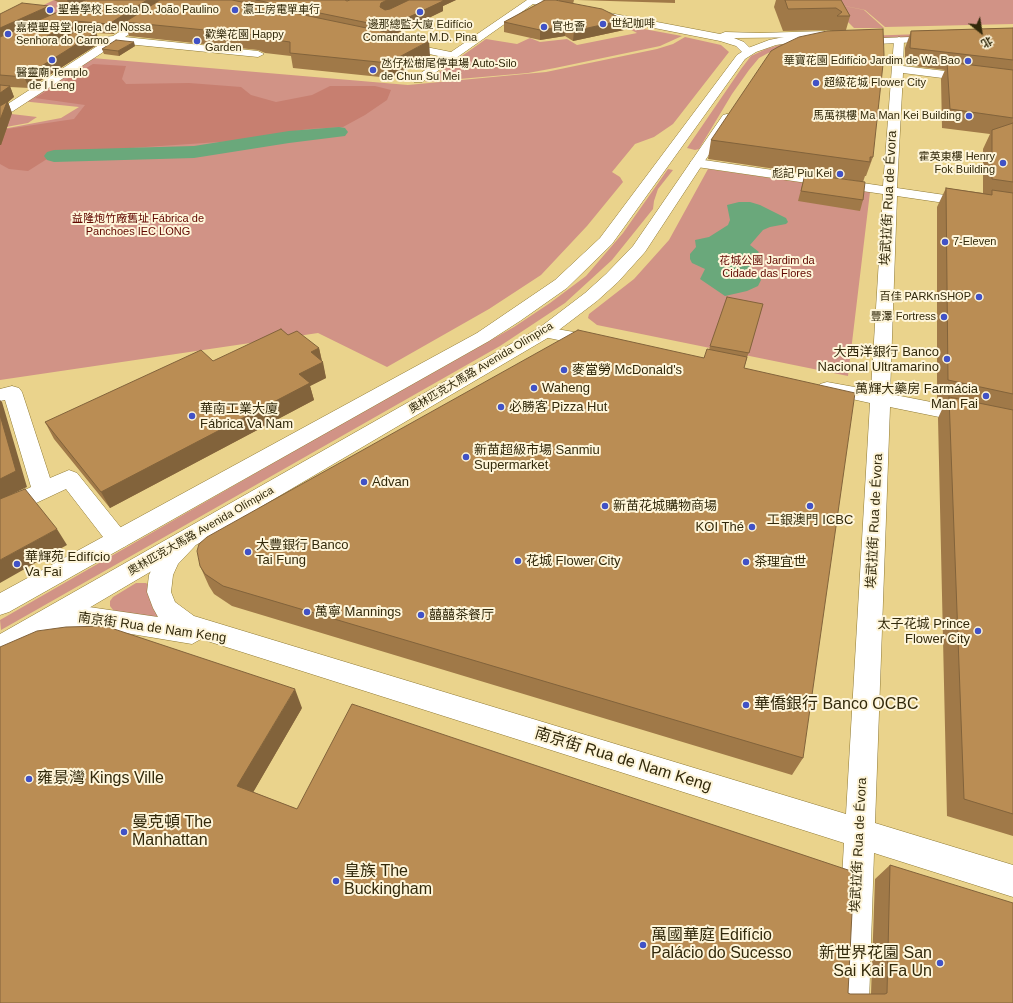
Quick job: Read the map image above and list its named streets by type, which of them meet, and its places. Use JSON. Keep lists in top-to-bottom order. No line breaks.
{"streets":{"street":["埃武拉街 Rua de Évora","奧林匹克大馬路 Avenida Olímpica","南京街 Rua de Nam Keng"]},"crossings":[["埃武拉街 Rua de Évora","奧林匹克大馬路 Avenida Olímpica"],["埃武拉街 Rua de Évora","南京街 Rua de Nam Keng"],["奧林匹克大馬路 Avenida Olímpica","南京街 Rua de Nam Keng"]],"parks":["益隆炮竹廠舊址 Fábrica de Panchoes IEC LONG","花城公園 Jardim da Cidade das Flores"],"places":["聖善學校 Escola D. João Paulino","瀛工房電單車行","邊那總監大廈 Edifício Comandante M.D. Pina","世紀咖啡","官也薈","嘉模聖母堂 Igreja de Nossa Senhora do Carmo","歡樂花園 Happy Garden","醫靈廟 Templo de I Leng","華寶花園 Edifício Jardim de Wa Bao","氹仔松樹尾停車場 Auto-Silo de Chun Su Mei","超級花城 Flower City","馬萬祺樓 Ma Man Kei Building","霍英東樓 Henry Fok Building","彪記 Piu Kei","7-Eleven","百佳 PARKnSHOP","豐澤 Fortress","大西洋銀行 Banco Nacional Ultramarino","麥當勞 McDonald's","Waheng","萬輝大藥房 Farmácia Man Fai","必勝客 Pizza Hut","華南工業大廈 Fábrica Va Nam","新苗超級市場 Sanmiu Supermarket","Advan","新苗花城購物商場","工銀澳門 ICBC","KOI Thé","大豐銀行 Banco Tai Fung","花城 Flower City","茶理宜世","華輝苑 Edifício Va Fai","萬寧 Mannings","囍囍茶餐厅","太子花城 Prince Flower City","華僑銀行 Banco OCBC","雍景灣 Kings Ville","曼克頓 The Manhattan","皇族 The Buckingham","萬國華庭 Edifício Palácio do Sucesso","新世界花園 San Sai Kai Fa Un"],"north":"bottom right"}
